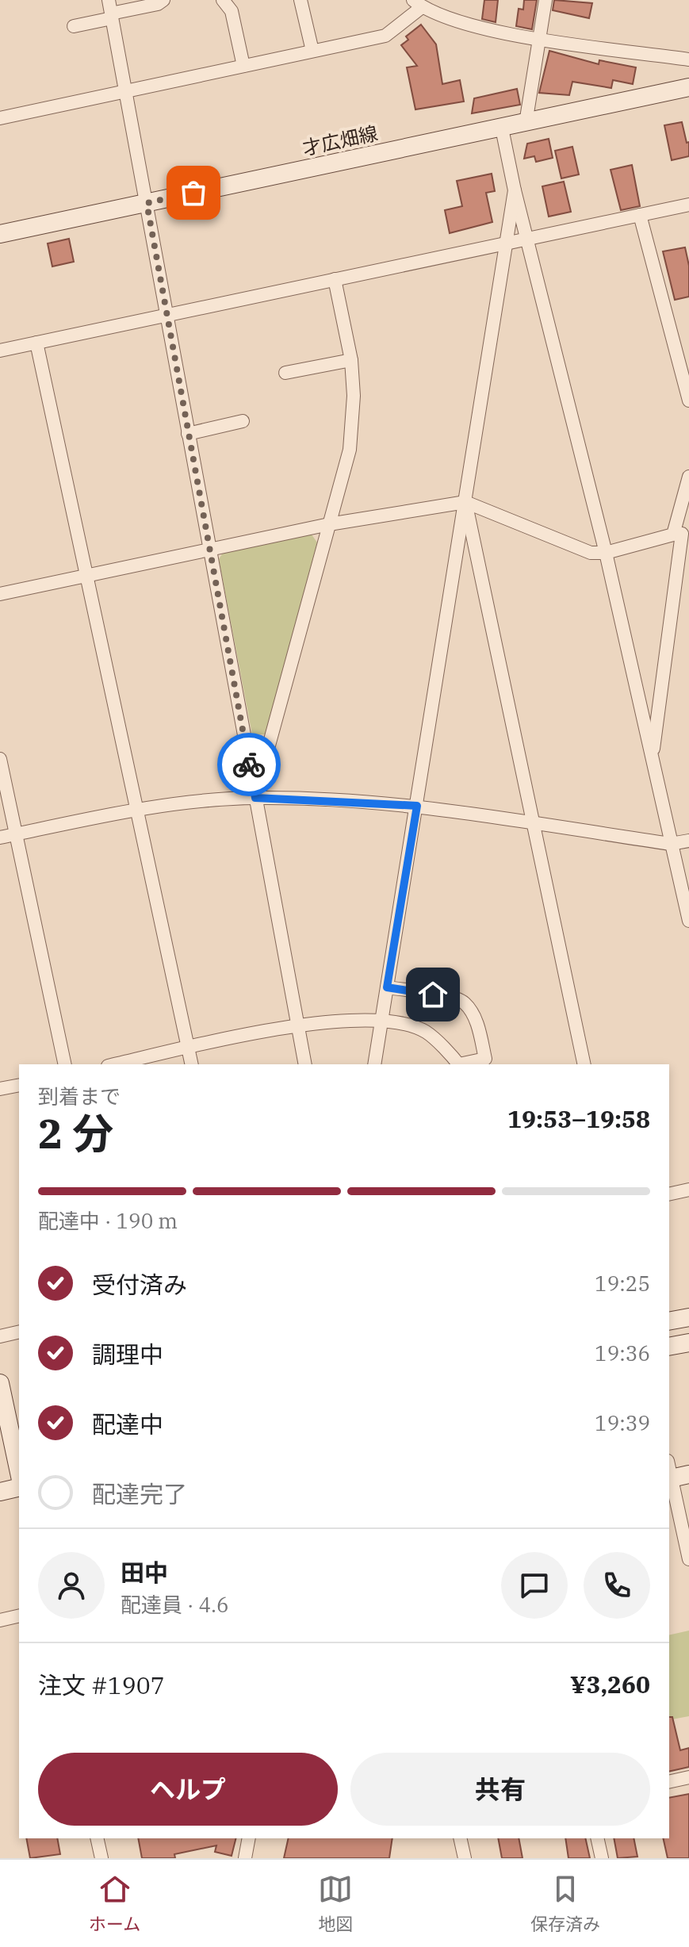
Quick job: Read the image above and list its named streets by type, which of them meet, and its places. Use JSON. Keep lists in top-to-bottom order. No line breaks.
{"streets":{"main road":["才広畑線"]},"page":{"heading":["2 分","到着まで","19:53–19:58"],"panel":["田中","配達員 · 4.6","注文 #1907","¥3,260"],"bar":"配達中 · 190 m","list":[["受付済み","19:25"],["調理中","19:36"],["配達中","19:39"],"配達完了"],"buttons":["ヘルプ","共有"],"tabs":["ホーム","地図","保存済み"]}}
